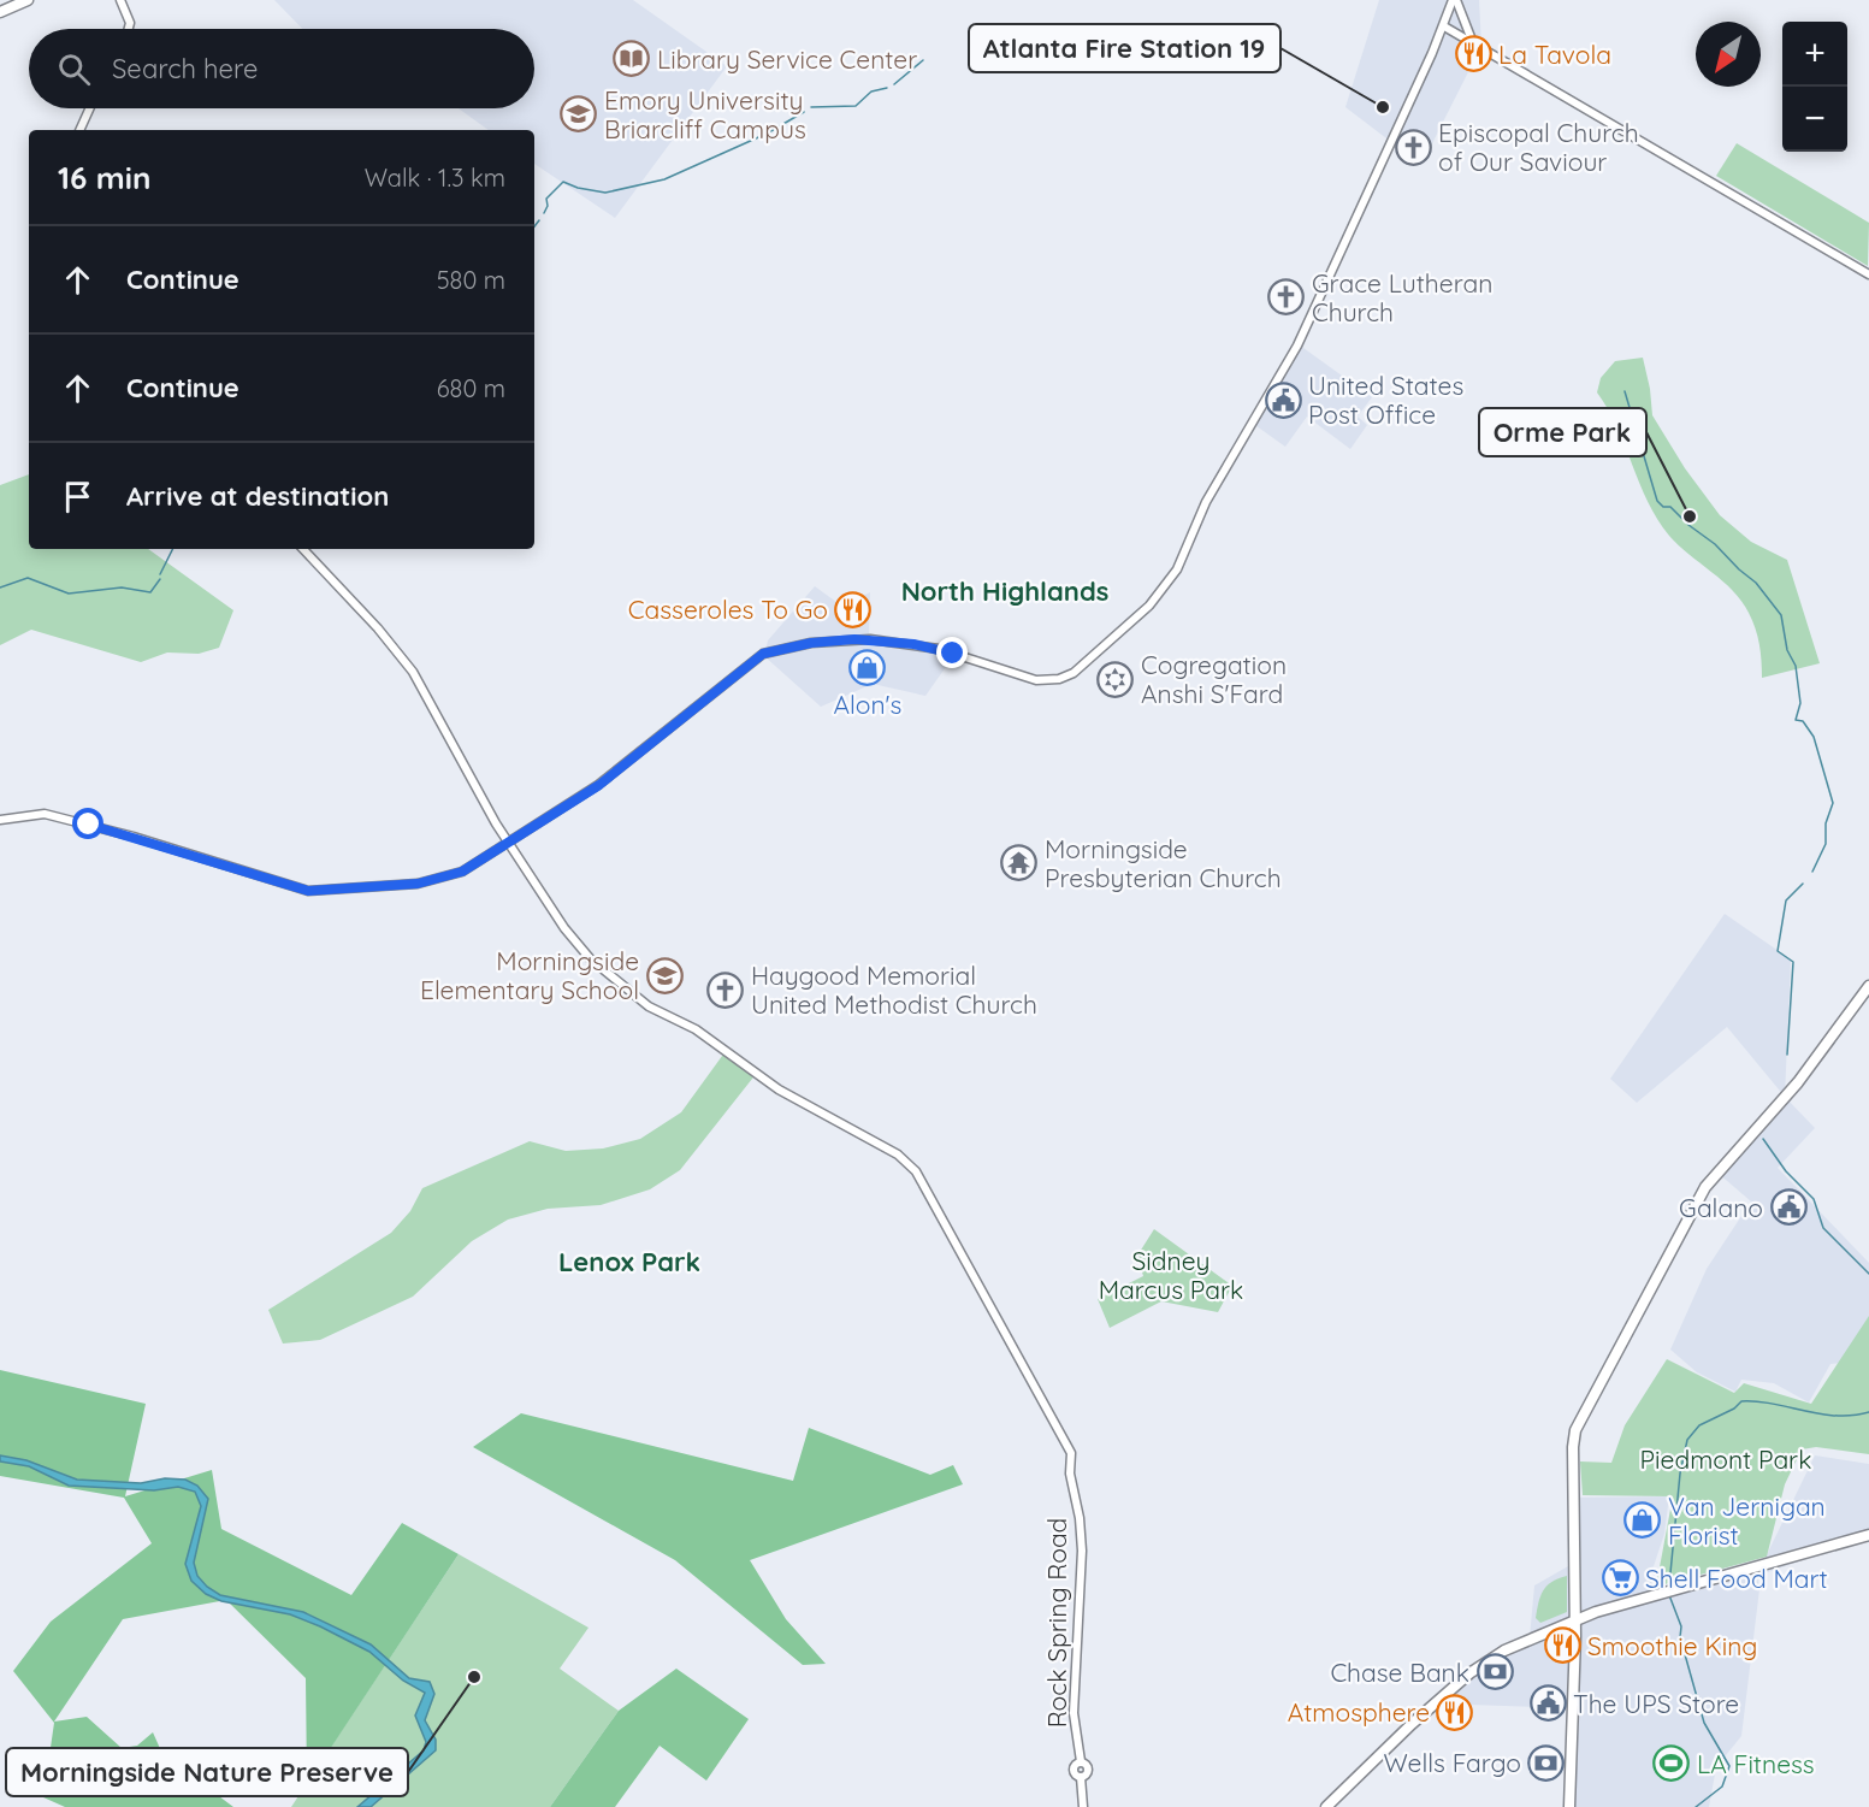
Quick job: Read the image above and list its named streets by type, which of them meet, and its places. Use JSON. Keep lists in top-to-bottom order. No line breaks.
{"streets":{"street":["Rock Spring Road"]},"districts":["North Highlands","Lenox Park"],"parks":["Sidney Marcus Park","Piedmont Park"],"places":{"restaurant":["La Tavola","Casseroles To Go","Smoothie King","Atmosphere"],"library":["Library Service Center"],"other":["Atlanta Fire Station 19","Orme Park","Morningside Nature Preserve"],"school or university":["Emory University Briarcliff Campus","Morningside Elementary School"],"church":["Episcopal Church of Our Saviour","Grace Lutheran Church","Haygood Memorial United Methodist Church"],"public building":["United States Post Office","Galano","The UPS Store"],"shop":["Alon's","Van Jernigan Florist"],"synagogue":["Cogregation Anshi S'Fard"],"temple":["Morningside Presbyterian Church"],"supermarket":["Shell Food Mart"],"bank":["Chase Bank","Wells Fargo"],"sports":["LA Fitness"]},"north":"bottom left","page":{"map_buttons":["+","−"],"search":"Search here","heading":["16 min","Walk · 1.3 km"],"list":[["Continue","580 m"],["Continue","680 m"],"Arrive at destination"]}}
